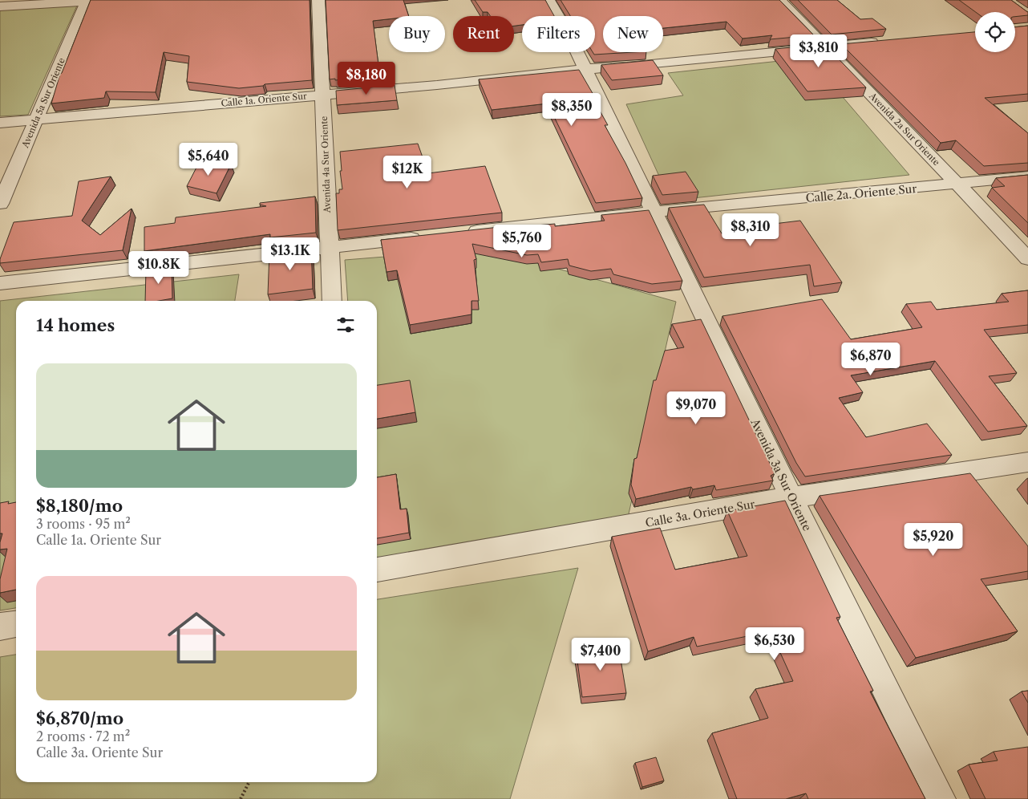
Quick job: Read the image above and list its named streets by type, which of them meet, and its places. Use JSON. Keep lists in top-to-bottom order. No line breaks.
{"streets":{"street":["Calle 1a. Oriente Sur","Avenida 5a Sur Oriente","Avenida 2a Sur Oriente","Avenida 4a Sur Oriente","Calle 2a. Oriente Sur","Avenida 3a Sur Oriente","Calle 3a. Oriente Sur"]},"crossings":[["Calle 1a. Oriente Sur","Avenida 5a Sur Oriente"],["Calle 1a. Oriente Sur","Avenida 2a Sur Oriente"],["Calle 1a. Oriente Sur","Avenida 4a Sur Oriente"],["Calle 1a. Oriente Sur","Avenida 3a Sur Oriente"],["Avenida 2a Sur Oriente","Calle 2a. Oriente Sur"],["Calle 2a. Oriente Sur","Avenida 3a Sur Oriente"],["Avenida 3a Sur Oriente","Calle 3a. Oriente Sur"]],"page":{"chip":["Buy","Rent","Filters","New"],"price":["$3,810","$8,180","$8,350","$5,640","$12K","$8,310","$5,760","$13.1K","$10.8K","$6,870","$9,070","$5,920","$6,530","$7,400"],"heading":"14 homes","list":[{"name":"$8,180/mo","note":"3 rooms · 95 m² · Calle 1a. Oriente Sur"},{"name":"$6,870/mo","note":"2 rooms · 72 m² · Calle 3a. Oriente Sur"}]}}
